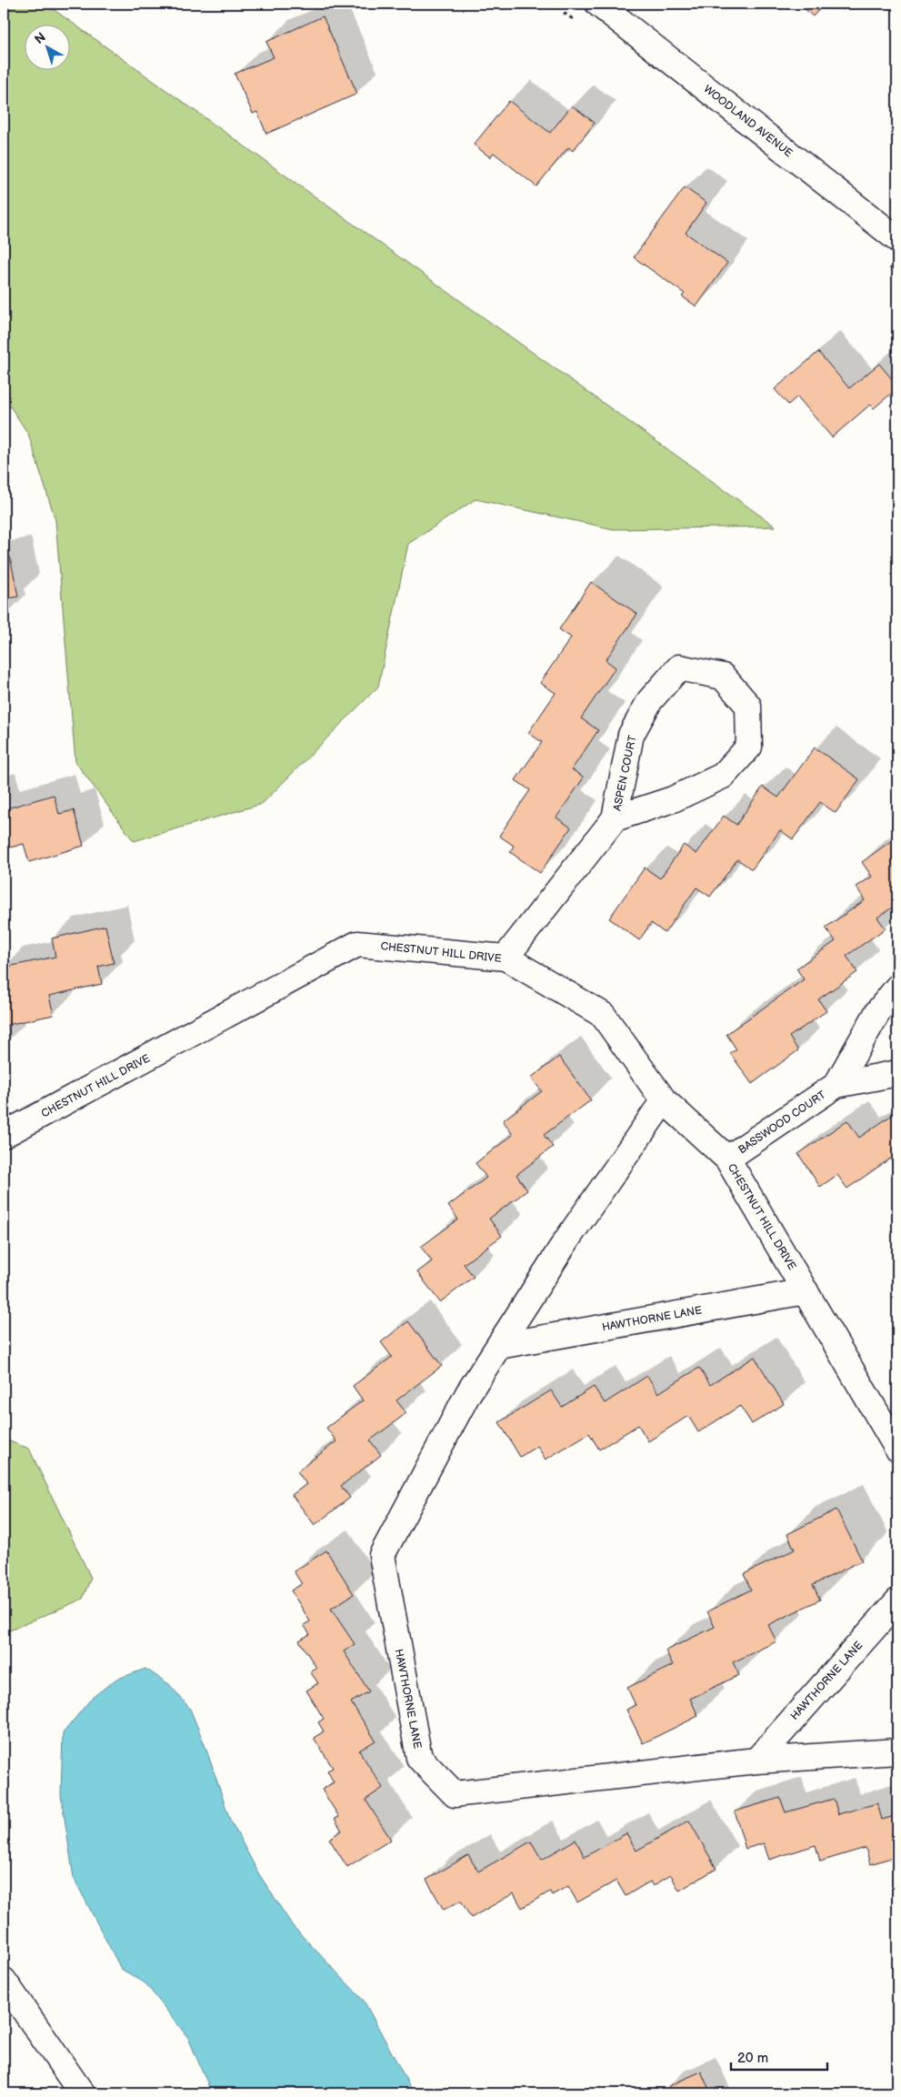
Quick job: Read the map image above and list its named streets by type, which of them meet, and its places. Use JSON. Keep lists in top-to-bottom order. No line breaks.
{"streets":{"street":["WOODLAND AVENUE","ASPEN COURT","CHESTNUT HILL DRIVE","BASSWOOD COURT","HAWTHORNE LANE"]},"crossings":[["ASPEN COURT","CHESTNUT HILL DRIVE"],["CHESTNUT HILL DRIVE","BASSWOOD COURT"],["CHESTNUT HILL DRIVE","HAWTHORNE LANE"]],"scale_bar":"20 m","north":"top left"}
